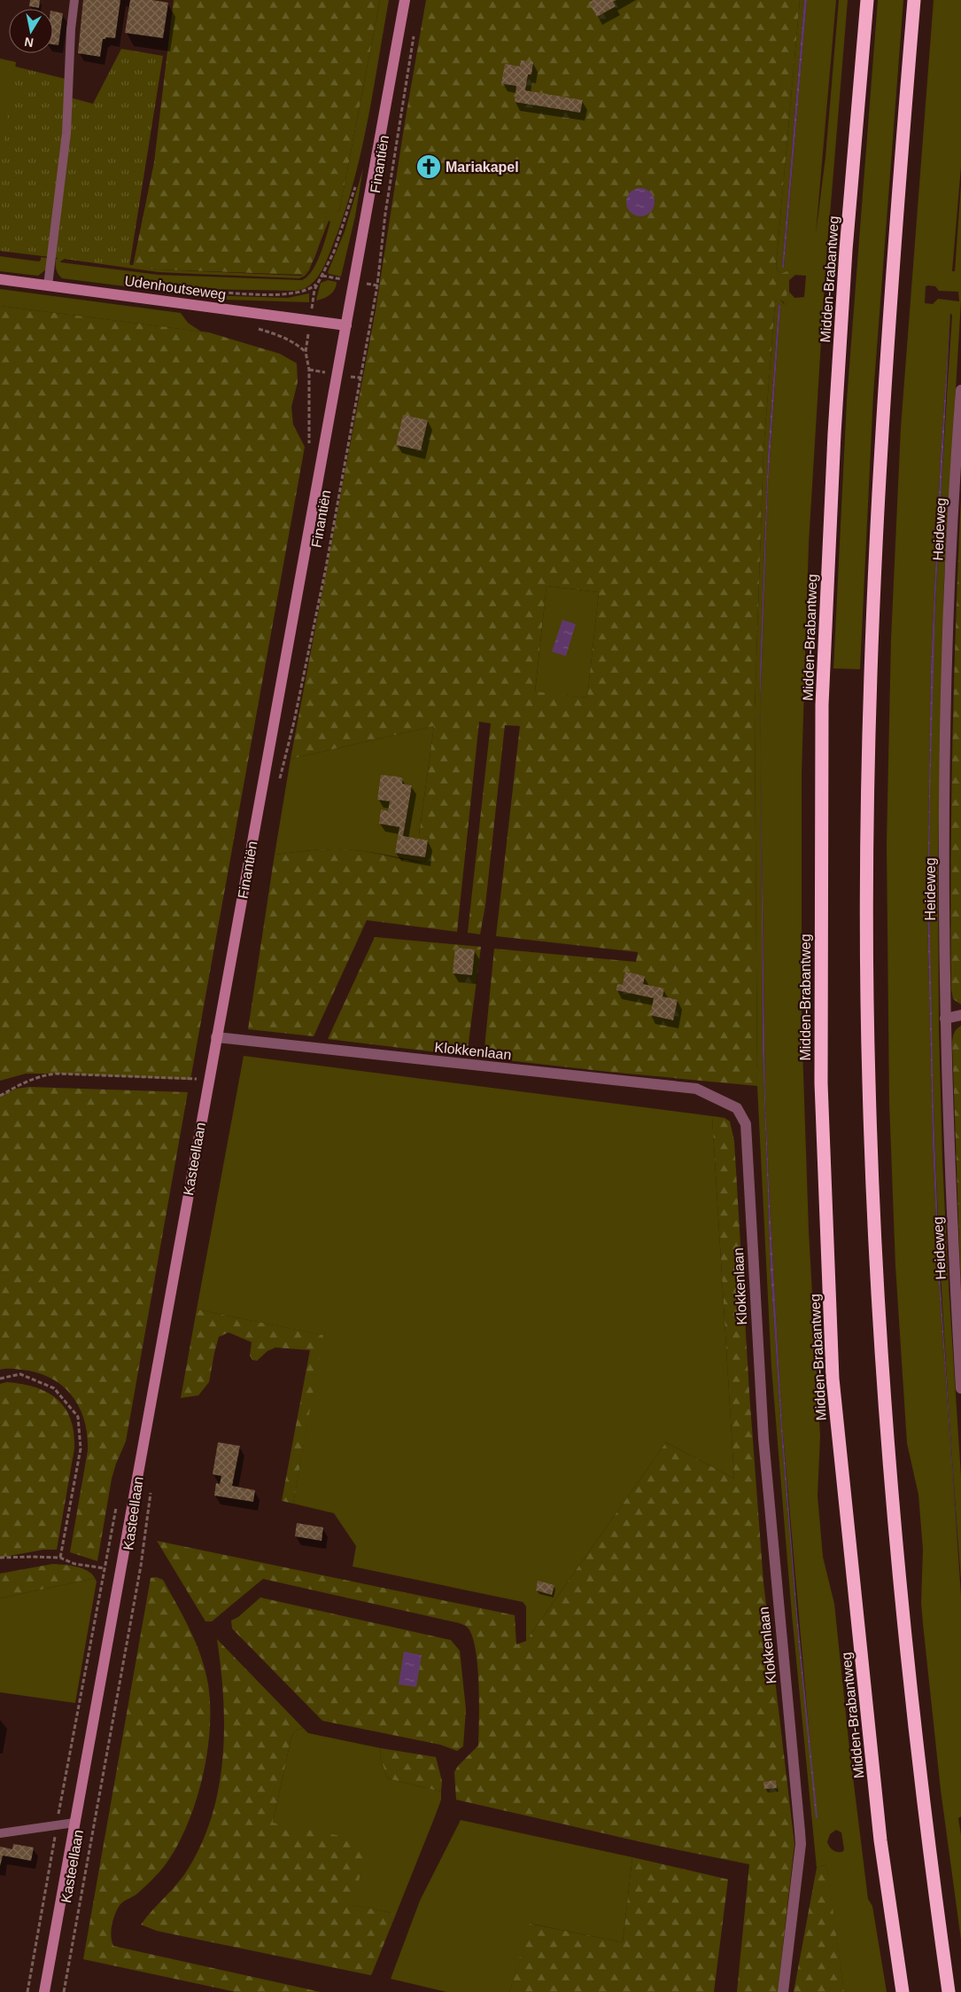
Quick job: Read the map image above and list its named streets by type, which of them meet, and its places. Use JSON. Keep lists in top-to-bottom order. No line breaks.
{"streets":{"highway":["Midden-Brabantweg"],"street":["Finantiën","Udenhoutseweg","Heideweg","Klokkenlaan","Kasteellaan"]},"crossings":[["Finantiën","Udenhoutseweg"],["Finantiën","Klokkenlaan"],["Finantiën","Kasteellaan"],["Klokkenlaan","Kasteellaan"]],"places":{"church":["Mariakapel"]},"north":"bottom"}
